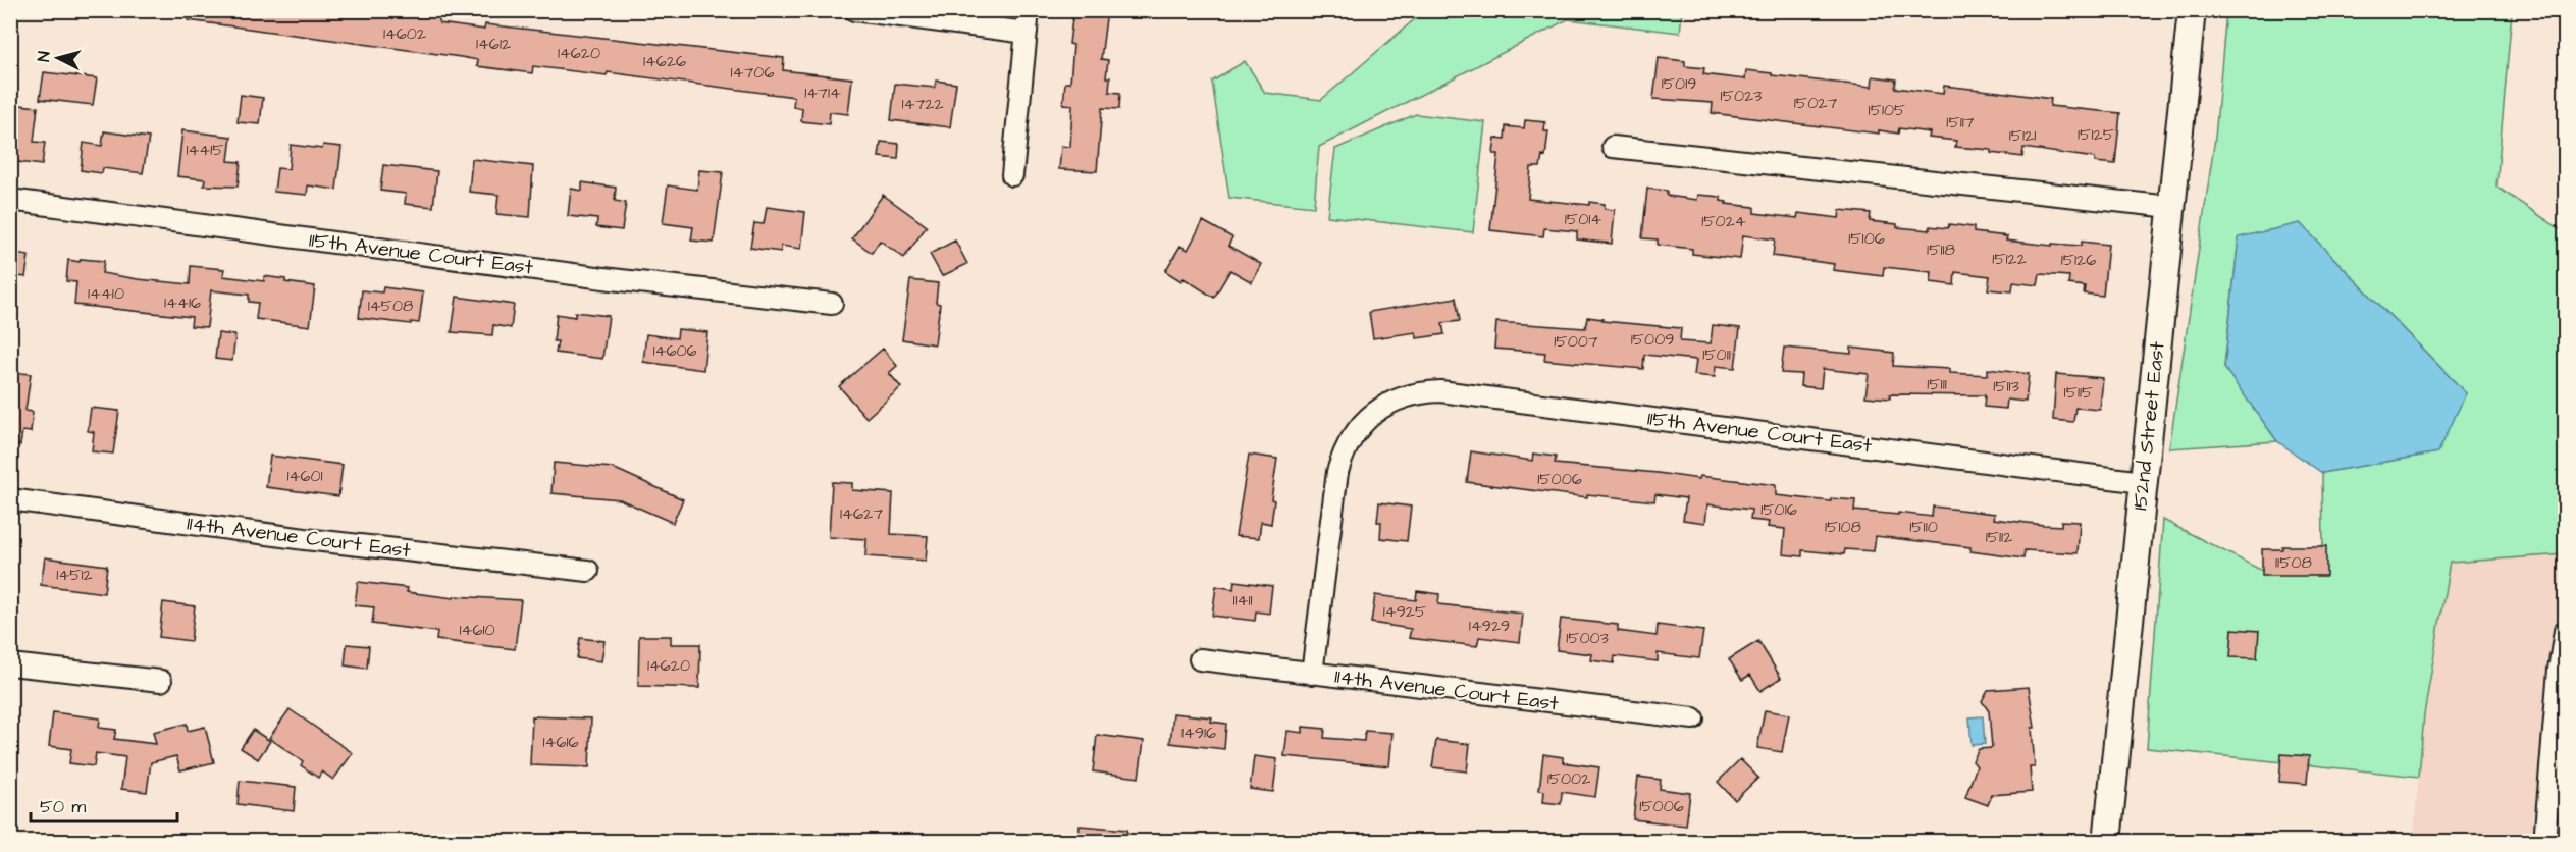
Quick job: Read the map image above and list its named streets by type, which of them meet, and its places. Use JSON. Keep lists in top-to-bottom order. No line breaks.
{"streets":{"main road":["152nd Street East"],"street":["115th Avenue Court East","114th Avenue Court East"]},"crossings":[["115th Avenue Court East","152nd Street East"],["115th Avenue Court East","114th Avenue Court East"]],"house_numbers":["14602","14612","14620","14626","14706","15019","14714","15023","15027","14722","15105","15117","15125","15121","14415","15014","15024","15106","15118","15122","15126","14410","14416","14508","15009","15007","14606","15011","15111","15113","15115","14601","15006","15016","14627","15108","15110","15112","11508","14512","11411","14925","14929","14610","15003","14620","14916","14616","15002","15006"],"scale_bar":"50 m","north":"left"}
